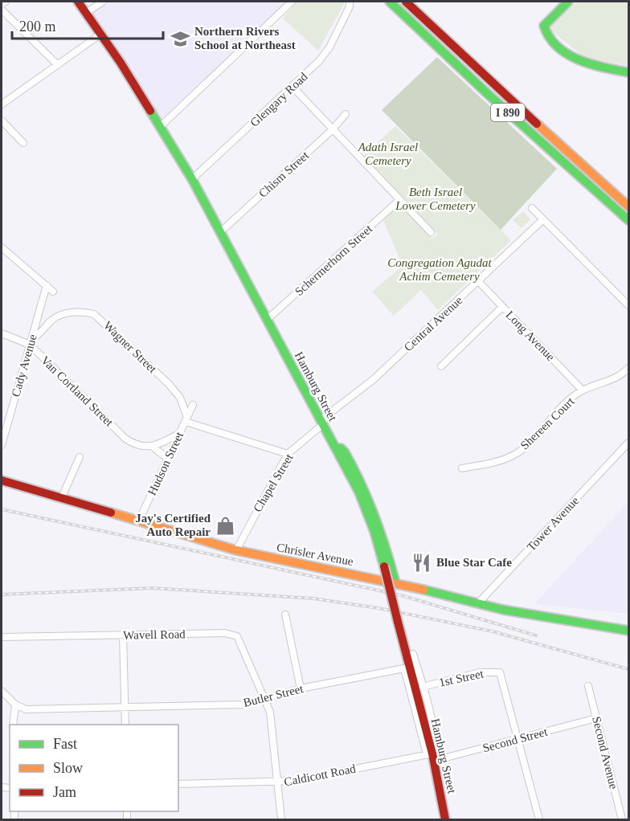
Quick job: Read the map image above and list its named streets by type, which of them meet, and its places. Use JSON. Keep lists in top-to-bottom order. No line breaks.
{"streets":{"main road":["I 890","Hamburg Street","Chrisler Avenue"],"street":["Glengary Road","Chism Street","Schermerhorn Street","Central Avenue","Long Avenue","Wagner Street","Cady Avenue","Van Cortland Street","Shereen Court","Hudson Street","Chapel Street","Tower Avenue","Wavell Road","1st Street","Butler Street","Second Street","Second Avenue","Caldicott Road"]},"crossings":[["Glengary Road","Hamburg Street"],["Chism Street","Hamburg Street"],["Schermerhorn Street","Hamburg Street"],["Central Avenue","Long Avenue"],["Central Avenue","Hamburg Street"],["Central Avenue","Chapel Street"],["Long Avenue","Shereen Court"],["Wagner Street","Cady Avenue"],["Wagner Street","Van Cortland Street"],["Wagner Street","Hudson Street"],["Cady Avenue","Van Cortland Street"],["Hamburg Street","Chapel Street"],["Hamburg Street","Butler Street"],["Hamburg Street","Second Street"],["Hamburg Street","Caldicott Road"],["Van Cortland Street","Hudson Street"],["Hudson Street","Chrisler Avenue"],["Chapel Street","Chrisler Avenue"],["Tower Avenue","Chrisler Avenue"],["Wavell Road","Butler Street"],["Wavell Road","Caldicott Road"],["1st Street","Second Street"],["Butler Street","Second Street"],["Butler Street","Caldicott Road"],["Second Street","Second Avenue"],["Second Street","Caldicott Road"]],"parks":["Adath Israel Cemetery","Beth Israel Lower Cemetery","Congregation Agudat Achim Cemetery"],"places":{"school or university":["Northern Rivers School at Northeast"],"shop":["Jay's Certified Auto Repair"],"restaurant":["Blue Star Cafe"]},"legend":["Fast","Slow","Jam"],"scale_bar":"200 m"}
